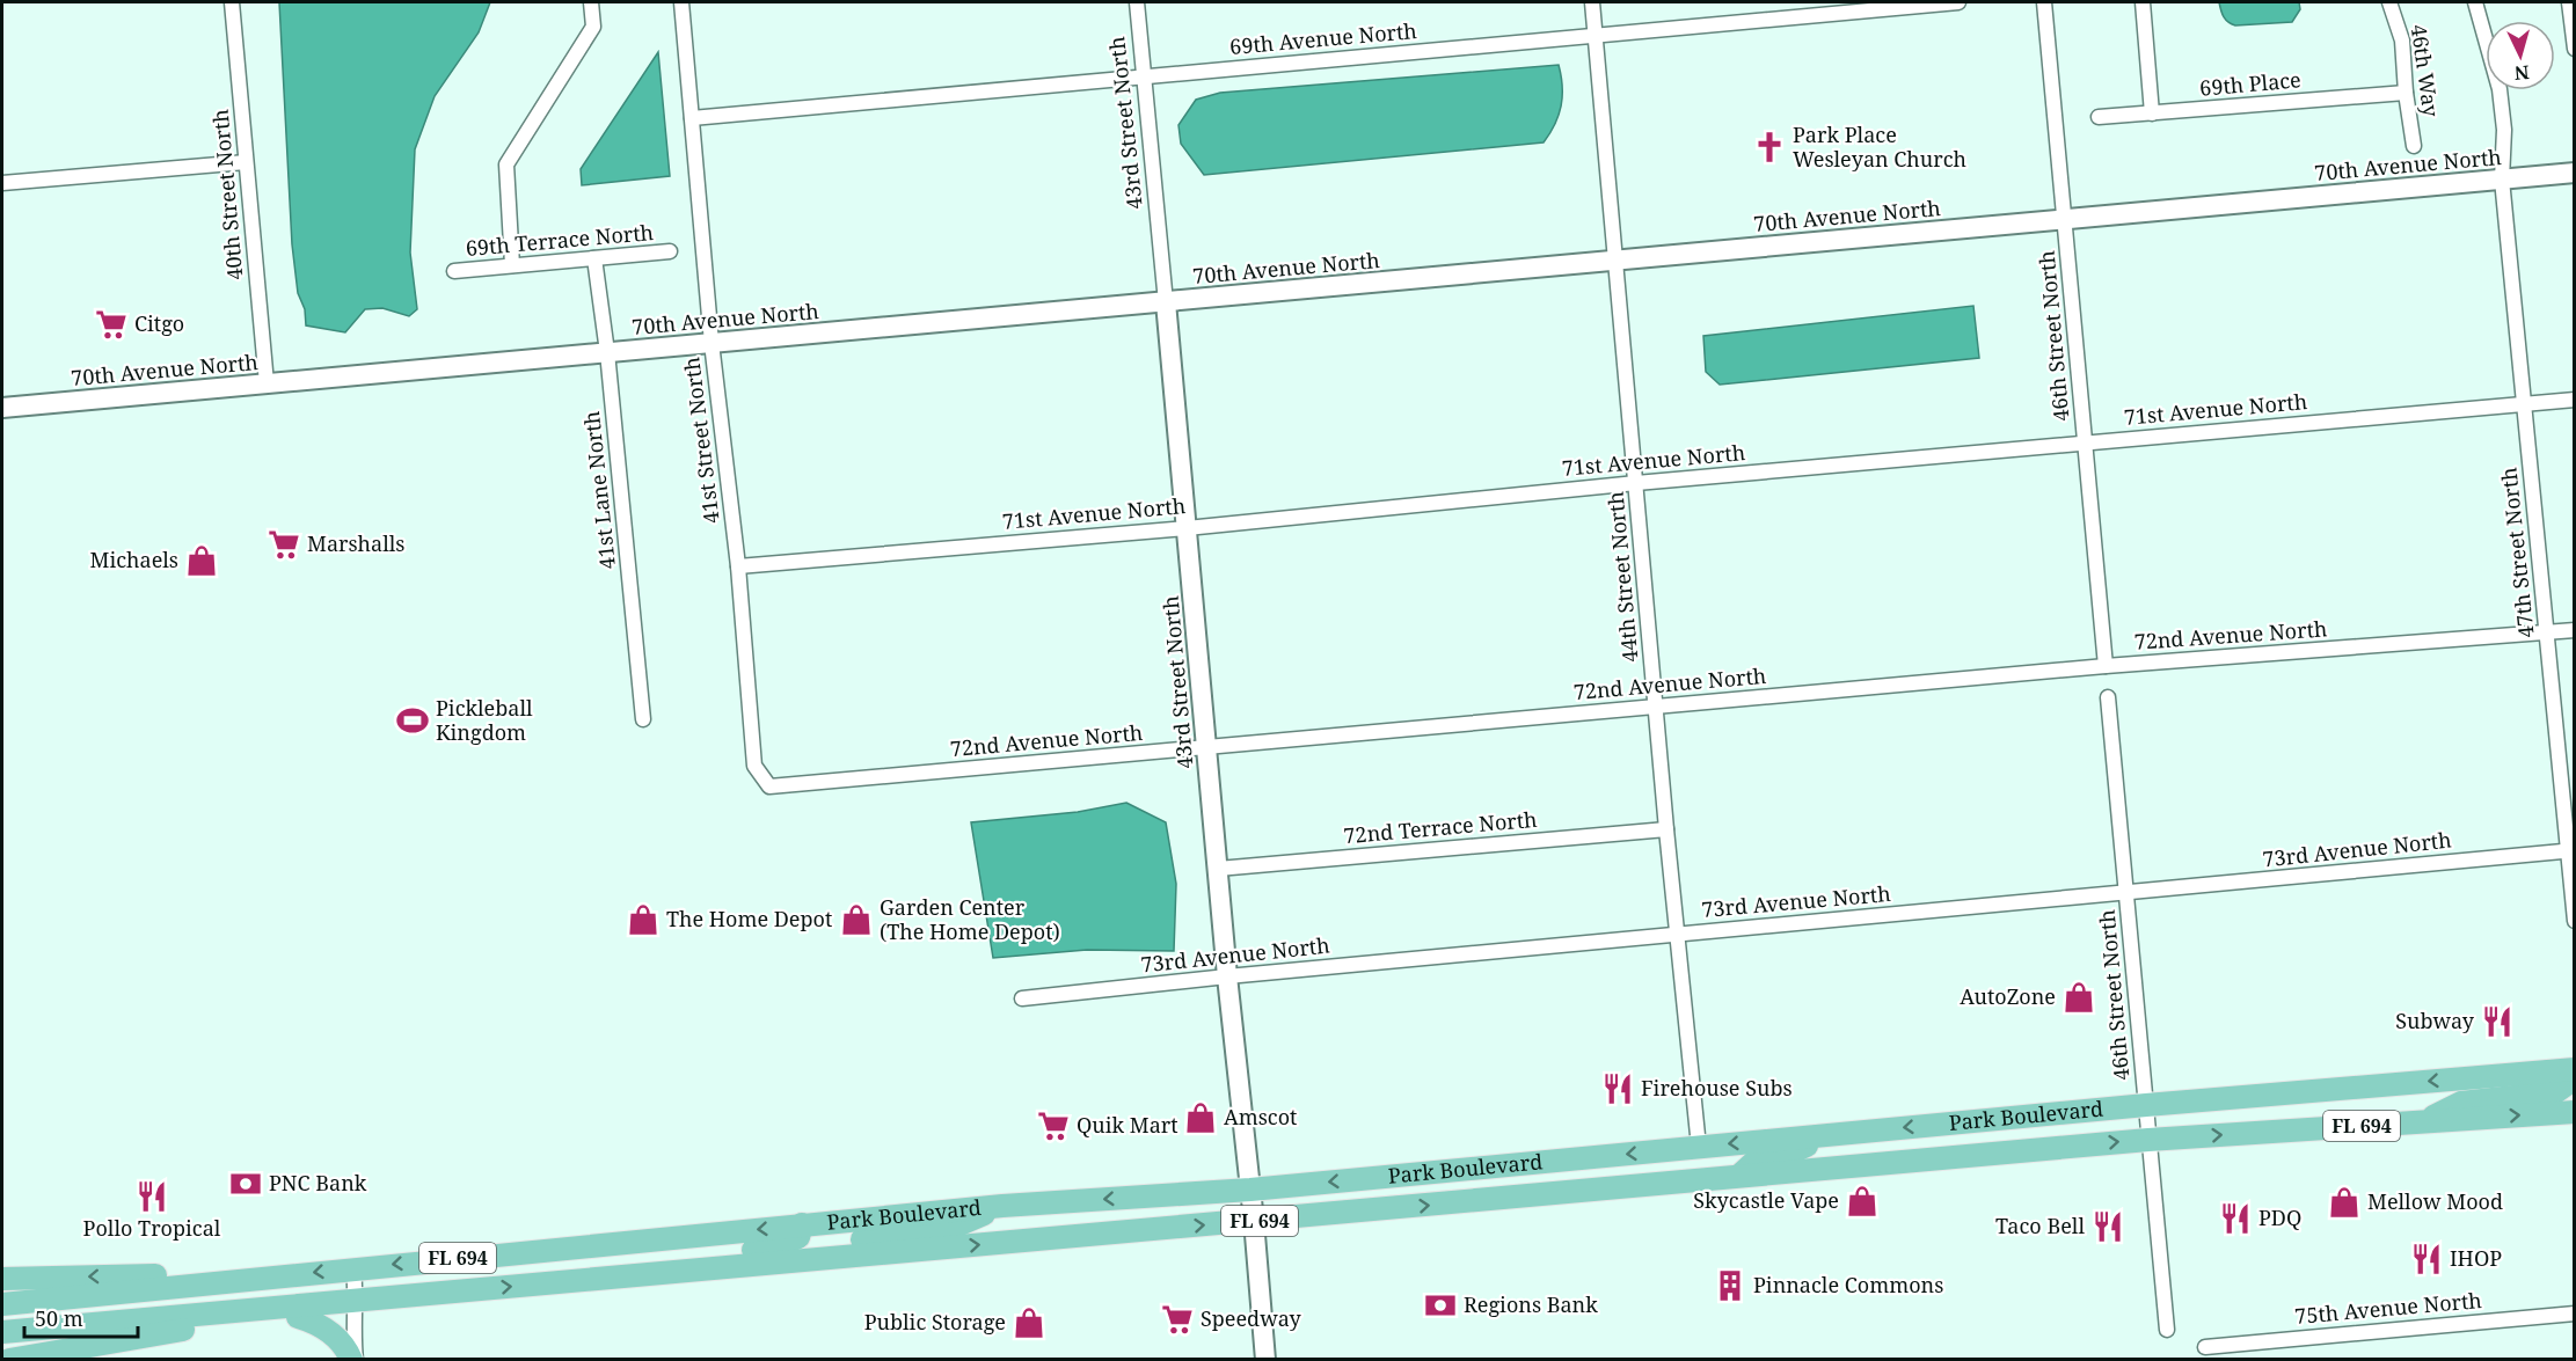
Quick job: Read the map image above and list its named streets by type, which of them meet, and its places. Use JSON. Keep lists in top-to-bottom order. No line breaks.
{"streets":{"main road":["Park Boulevard","FL 694"],"street":["69th Avenue North","46th Way","69th Place","43rd Street North","70th Avenue North","40th Street North","69th Terrace North","46th Street North","71st Avenue North","41st Street North","41st Lane North","47th Street North","44th Street North","72nd Avenue North","72nd Terrace North","73rd Avenue North","75th Avenue North"]},"crossings":[["69th Avenue North","43rd Street North"],["69th Avenue North","41st Street North"],["69th Avenue North","44th Street North"],["46th Way","69th Place"],["43rd Street North","70th Avenue North"],["43rd Street North","71st Avenue North"],["43rd Street North","72nd Avenue North"],["43rd Street North","72nd Terrace North"],["43rd Street North","73rd Avenue North"],["43rd Street North","Park Boulevard"],["70th Avenue North","40th Street North"],["70th Avenue North","46th Street North"],["70th Avenue North","41st Street North"],["70th Avenue North","41st Lane North"],["70th Avenue North","47th Street North"],["70th Avenue North","44th Street North"],["69th Terrace North","41st Lane North"],["46th Street North","71st Avenue North"],["46th Street North","72nd Avenue North"],["46th Street North","73rd Avenue North"],["46th Street North","Park Boulevard"],["71st Avenue North","41st Street North"],["71st Avenue North","47th Street North"],["71st Avenue North","44th Street North"],["41st Street North","72nd Avenue North"],["47th Street North","72nd Avenue North"],["47th Street North","73rd Avenue North"],["44th Street North","72nd Avenue North"],["44th Street North","72nd Terrace North"],["44th Street North","73rd Avenue North"],["44th Street North","Park Boulevard"],["Park Boulevard","FL 694"]],"places":{"church":["Park Place Wesleyan Church"],"supermarket":["Citgo","Marshalls","Quik Mart","Speedway"],"shop":["Michaels","The Home Depot","Garden Center (The Home Depot)","AutoZone","Amscot","Skycastle Vape","Mellow Mood","Public Storage"],"sports":["Pickleball Kingdom"],"restaurant":["Subway","Firehouse Subs","Pollo Tropical","PDQ","Taco Bell","IHOP"],"bank":["PNC Bank","Regions Bank"],"building":["Pinnacle Commons"]},"scale_bar":"50 m","north":"bottom"}
